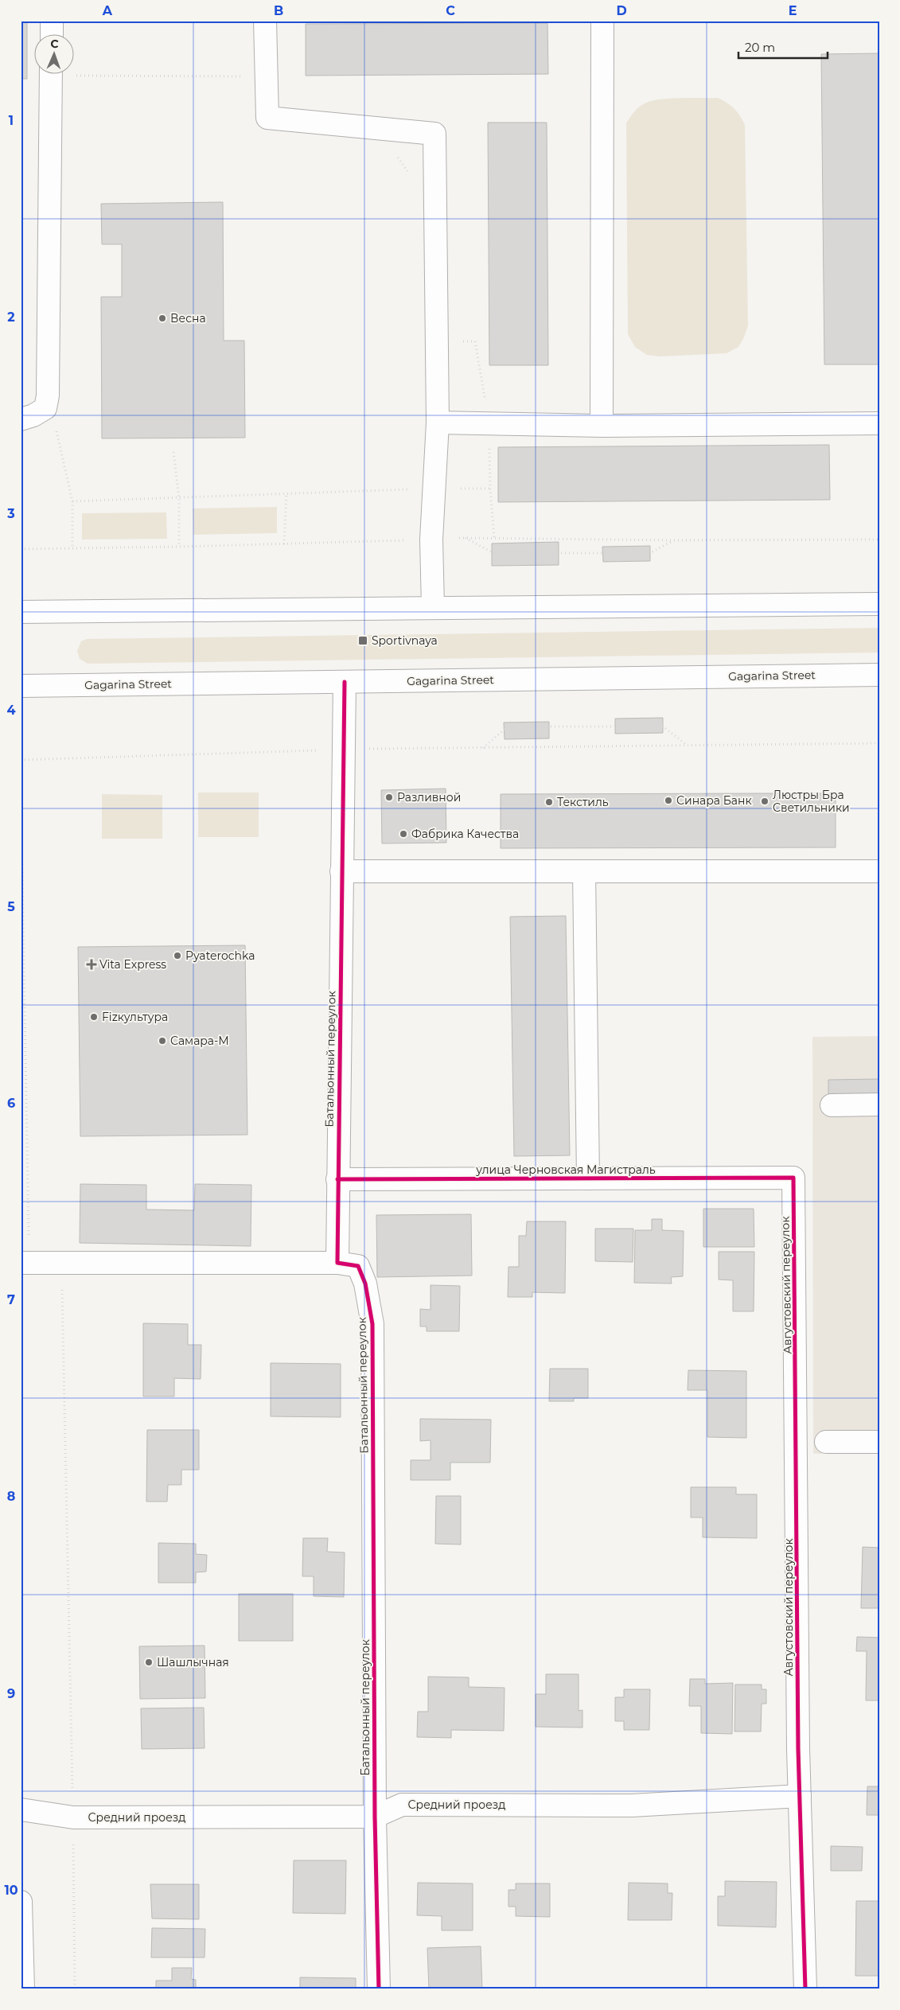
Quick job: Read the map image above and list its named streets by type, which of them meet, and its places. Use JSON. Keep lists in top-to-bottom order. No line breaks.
{"streets":{"street":["Gagarina Street","Батальонный переулок","улица Черновская Магистраль","Августовский переулок","Средний проезд"]},"crossings":[["Gagarina Street","Батальонный переулок"],["Батальонный переулок","улица Черновская Магистраль"],["Батальонный переулок","Средний проезд"],["улица Черновская Магистраль","Августовский переулок"],["Августовский переулок","Средний проезд"]],"places":{"other":["Весна","Разливной","Синара Банк","Люстры Бра Светильники","Текстиль","Фабрика Качества","Pyaterochka","Fizкультура","Самара-М","Шашлычная"],"transit":["Sportivnaya"],"health":["Vita Express"]},"scale_bar":"20 m","north":"top","grid":{"columns":["A","B","C","D","E"],"rows":["1","2","3","4","5","6","7","8","9","10"]}}
